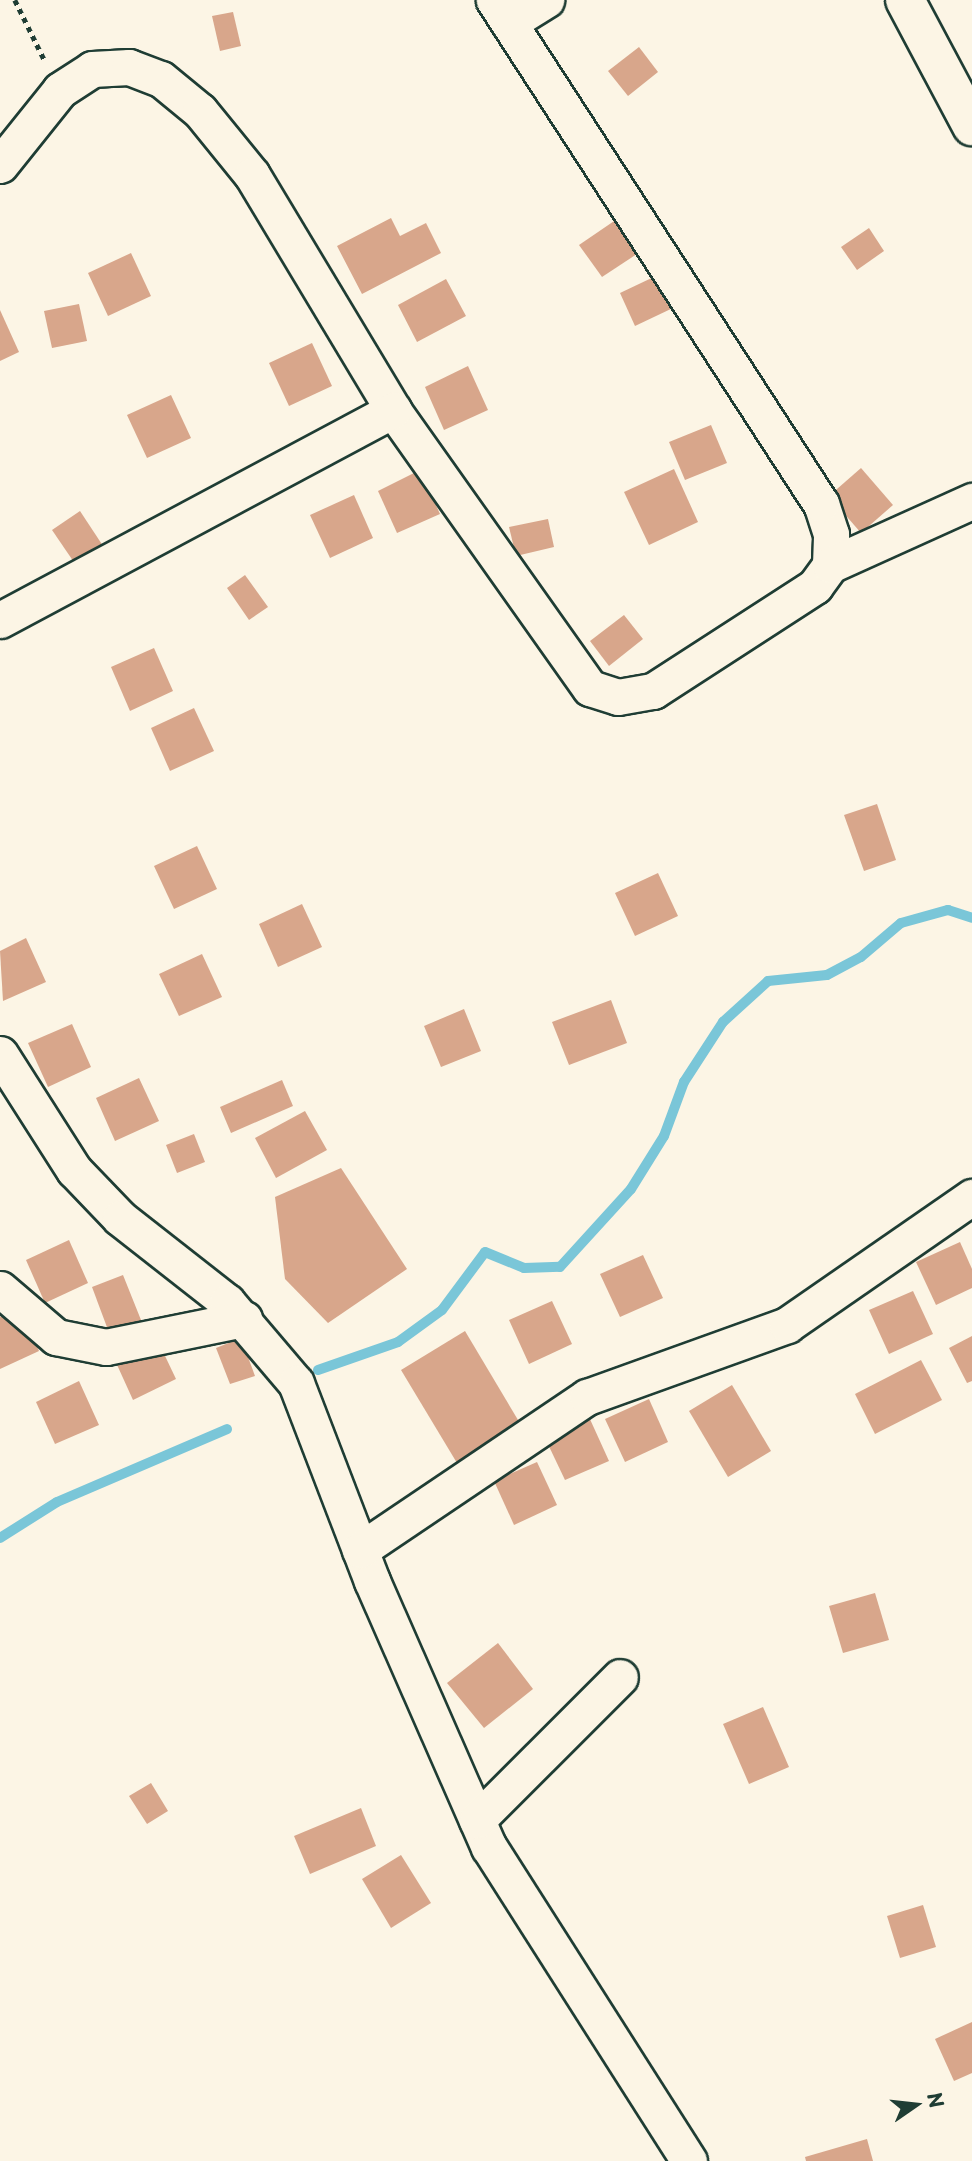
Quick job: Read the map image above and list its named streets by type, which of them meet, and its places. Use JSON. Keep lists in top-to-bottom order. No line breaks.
{"north":"right"}
